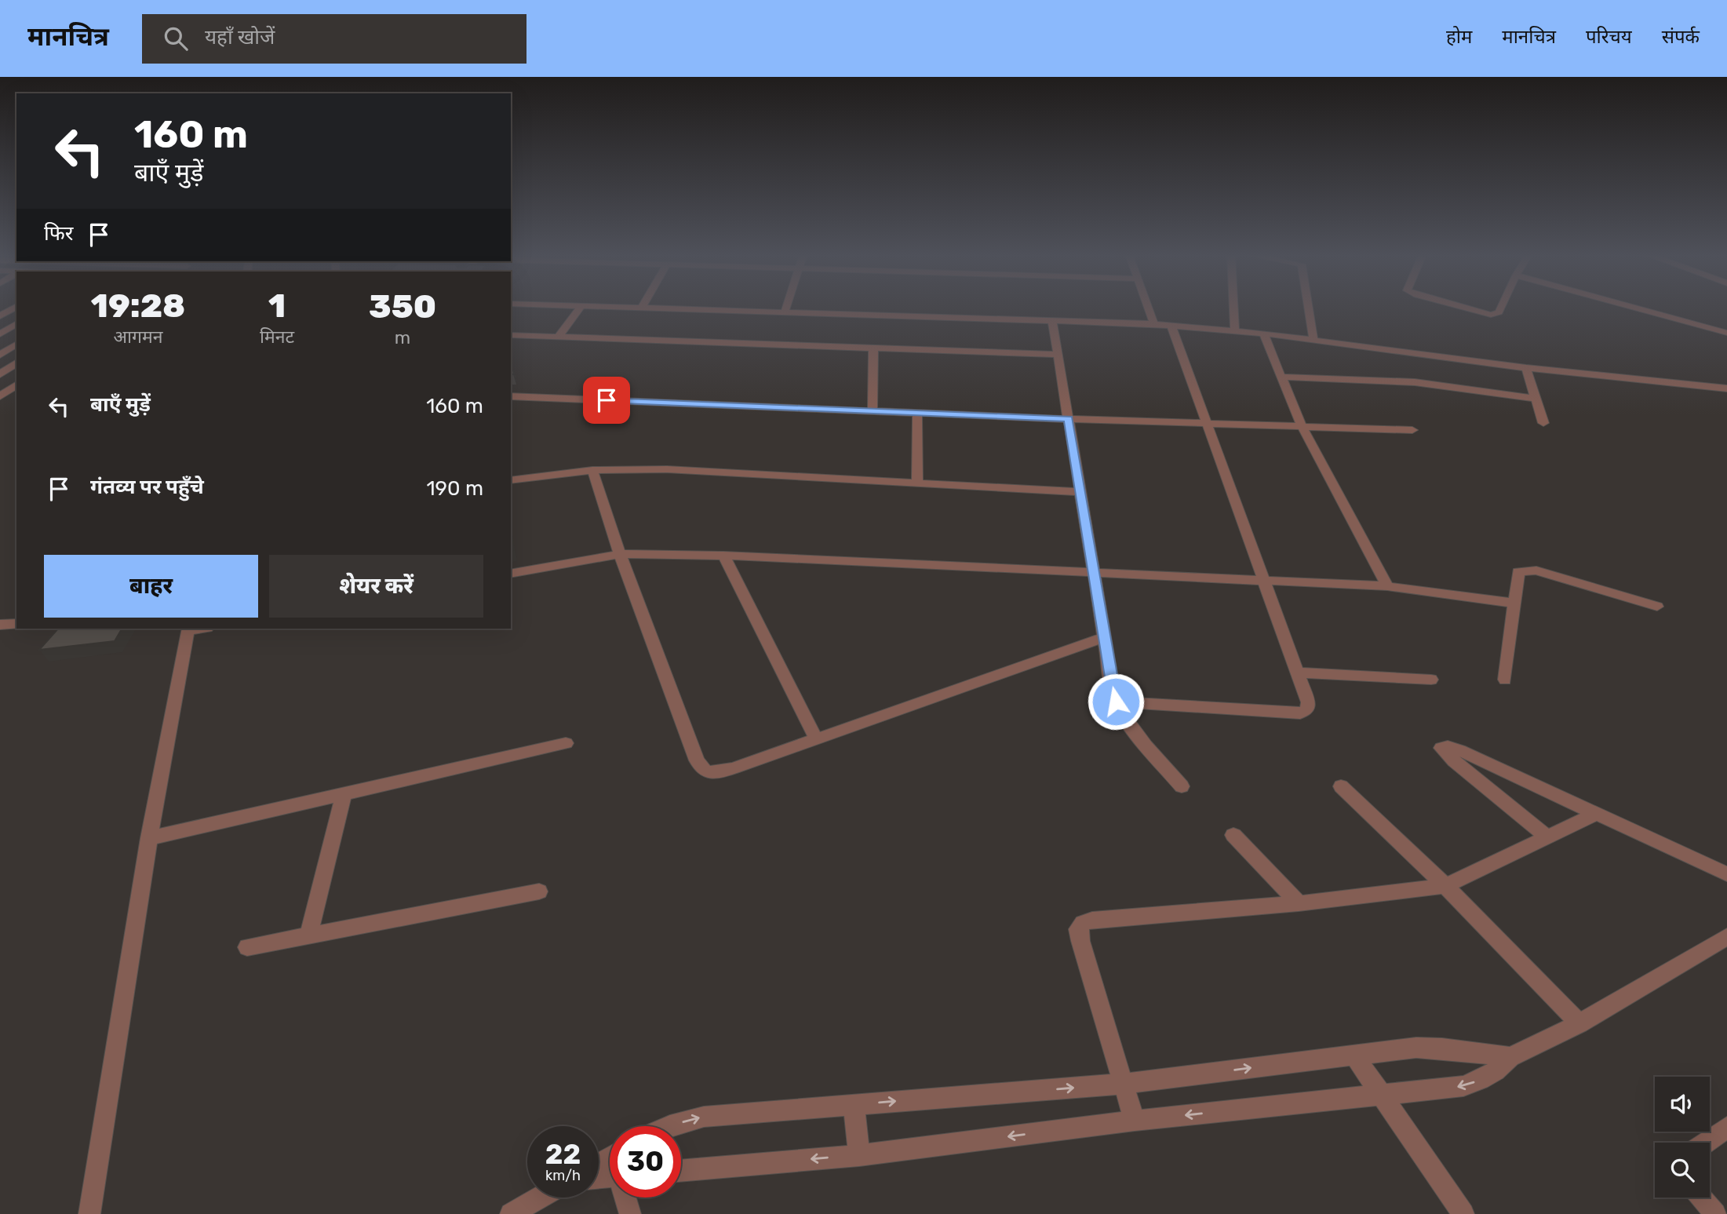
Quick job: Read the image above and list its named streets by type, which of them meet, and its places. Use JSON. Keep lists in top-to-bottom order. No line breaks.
{"page":{"header":"मानचित्र","search":"यहाँ खोजें","nav":["होम","मानचित्र","परिचय","संपर्क"],"turn":["160 m","बाएँ मुड़ें"],"then":"फिर","eta":["19:28","आगमन","1","मिनट","350","m"],"list":[{"name":"बाएँ मुड़ें","value":"160 m"},{"name":"गंतव्य पर पहुँचे","value":"190 m"}],"buttons":["बाहर","शेयर करें"],"speed":"22 km/h","limit":"30"}}
